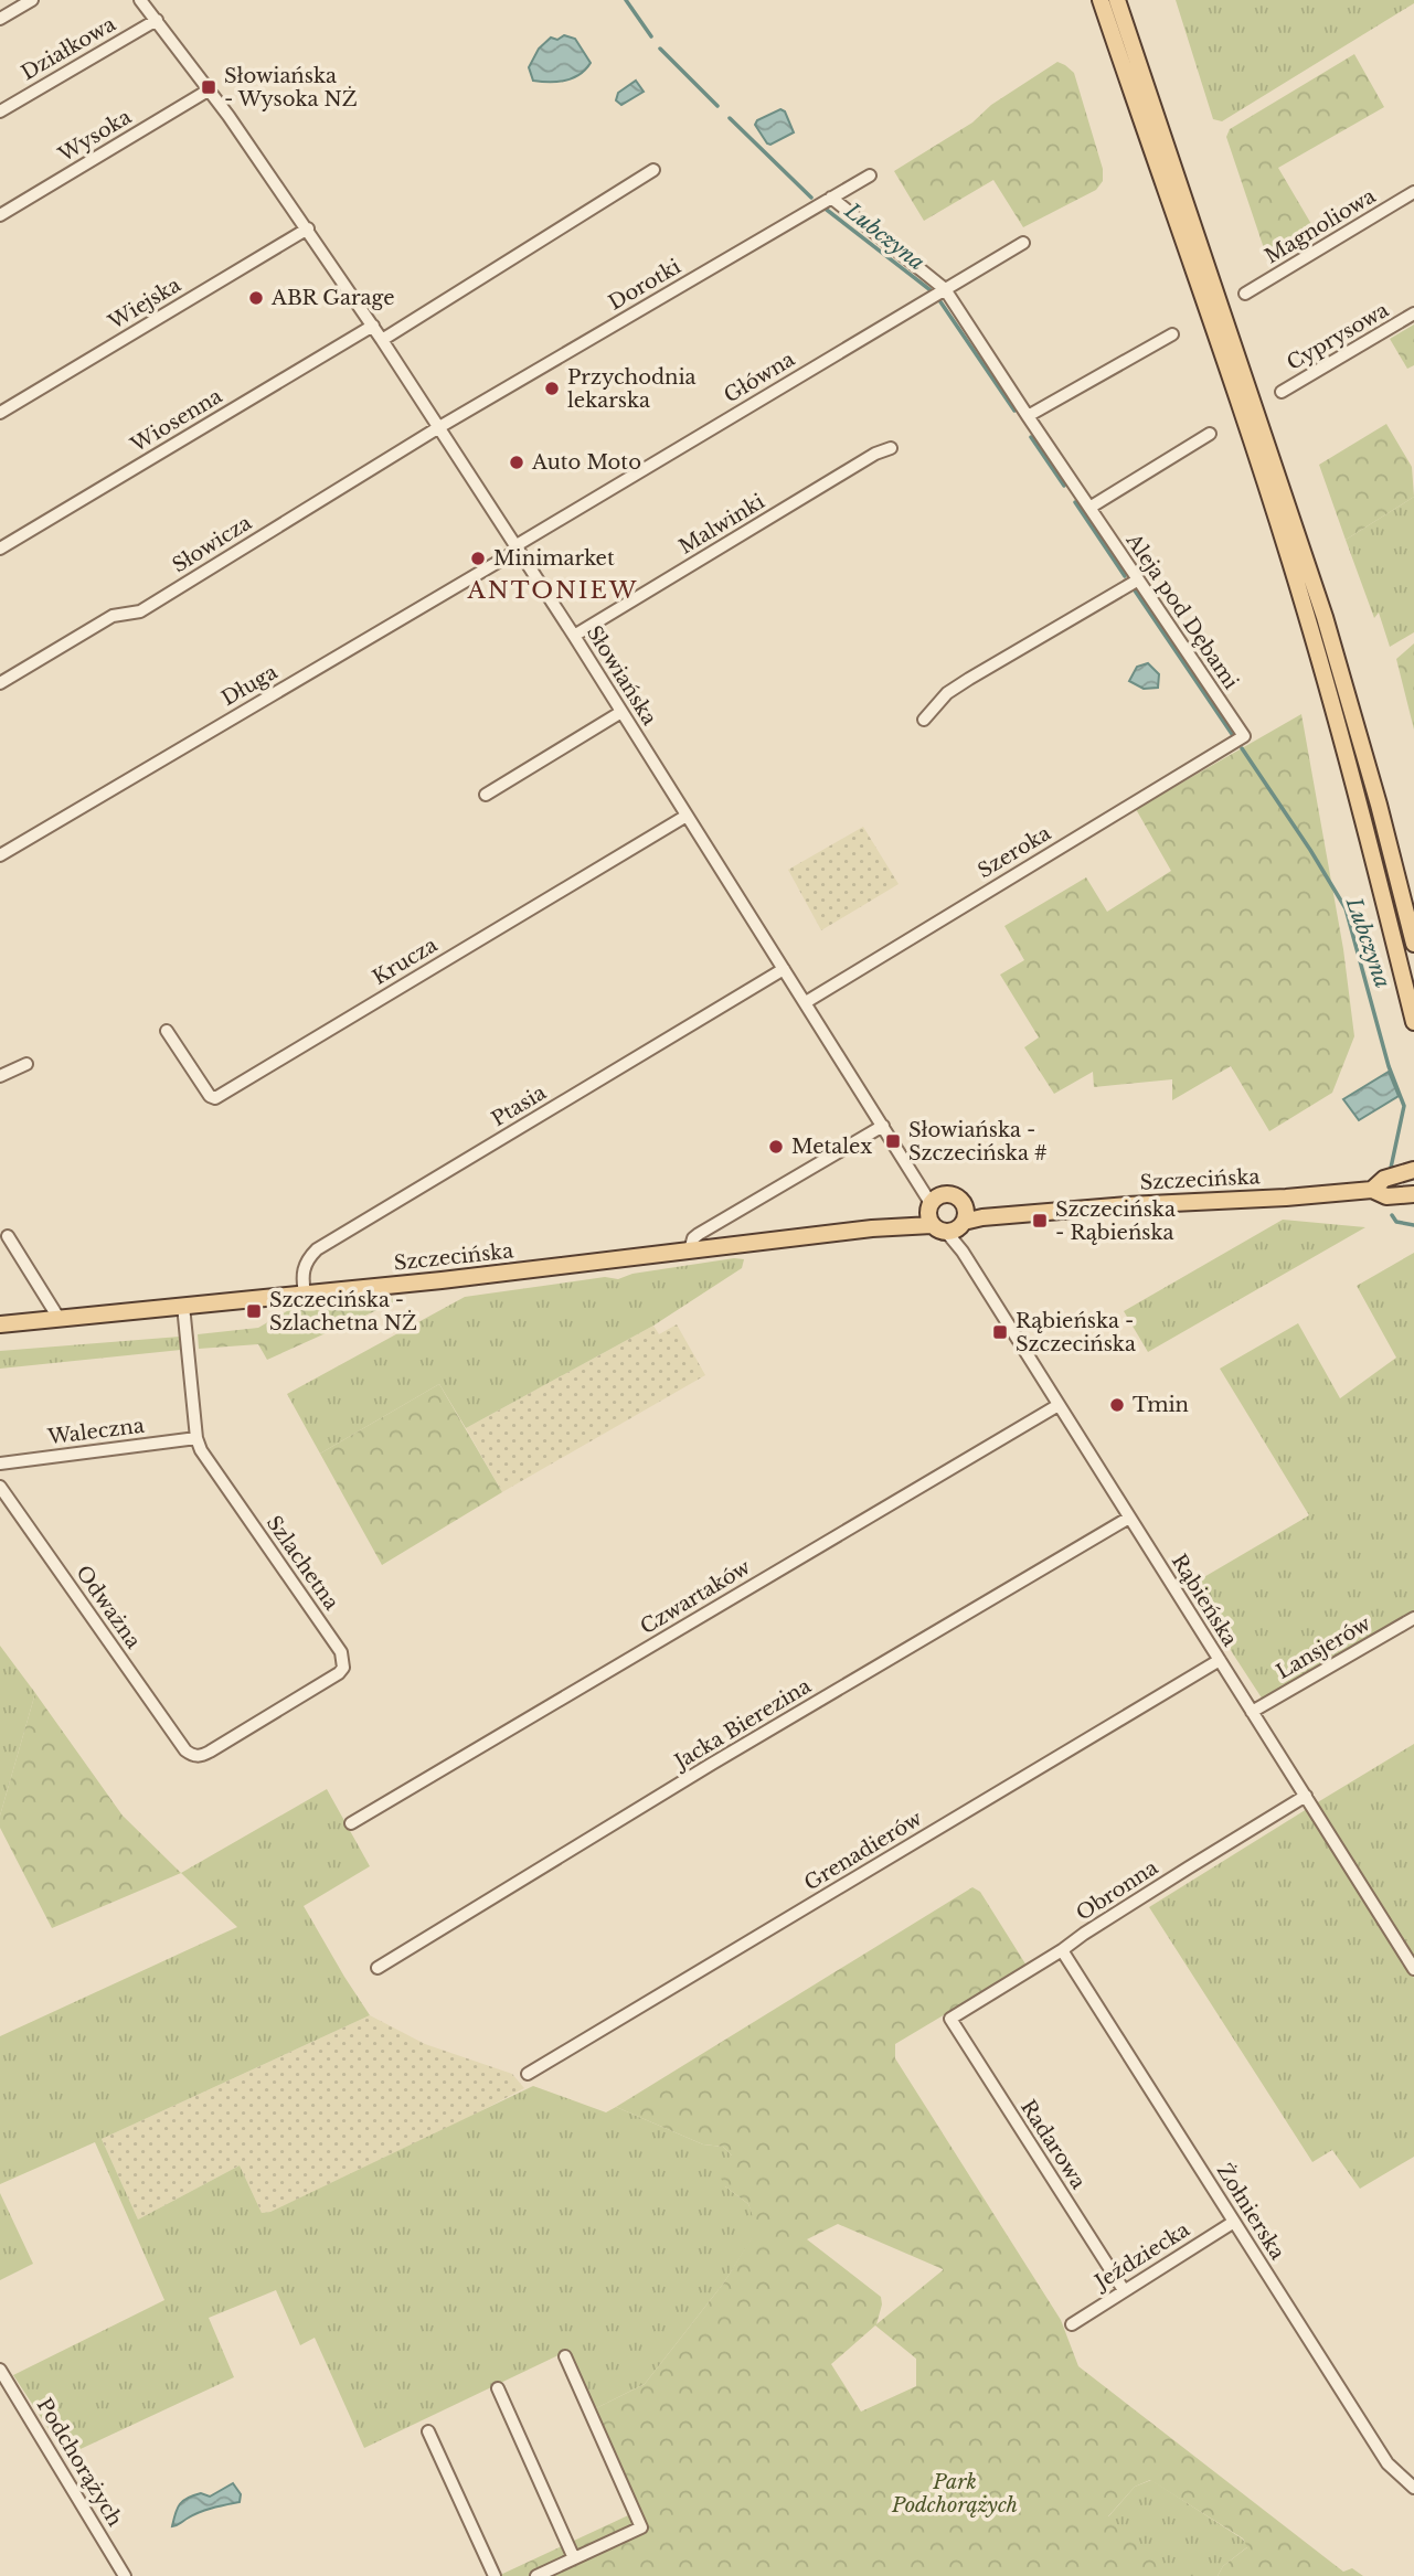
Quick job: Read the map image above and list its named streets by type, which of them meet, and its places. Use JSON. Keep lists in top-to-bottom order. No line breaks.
{"streets":{"main road":["Szczecińska"],"street":["Działkowa","Wysoka","Magnoliowa","Dorotki","Wiejska","Cyprysowa","Główna","Wiosenna","Malwinki","Słowicza","Aleja pod Dębami","Słowiańska","Długa","Szeroka","Krucza","Ptasia","Waleczna","Szlachetna","Czwartaków","Rąbieńska","Odważna","Lansjerów","Jacka Bierezina","Grenadierów","Obronna","Radarowa","Żołnierska","Jeździecka","Podchorążych"]},"crossings":[["Działkowa","Słowiańska"],["Wysoka","Słowiańska"],["Dorotki","Słowicza"],["Dorotki","Aleja pod Dębami"],["Dorotki","Słowiańska"],["Wiejska","Słowiańska"],["Główna","Aleja pod Dębami"],["Główna","Słowiańska"],["Główna","Długa"],["Wiosenna","Słowiańska"],["Malwinki","Słowiańska"],["Słowicza","Słowiańska"],["Aleja pod Dębami","Szeroka"],["Słowiańska","Długa"],["Słowiańska","Szeroka"],["Słowiańska","Krucza"],["Słowiańska","Ptasia"],["Słowiańska","Szczecińska"],["Ptasia","Szczecińska"],["Szczecińska","Szlachetna"],["Szczecińska","Rąbieńska"],["Waleczna","Szlachetna"],["Szlachetna","Odważna"],["Czwartaków","Rąbieńska"],["Rąbieńska","Lansjerów"],["Rąbieńska","Jacka Bierezina"],["Rąbieńska","Grenadierów"],["Rąbieńska","Obronna"],["Obronna","Radarowa"],["Obronna","Żołnierska"],["Radarowa","Jeździecka"],["Żołnierska","Jeździecka"]],"districts":["ANTONIEW"],"water":["Lubczyna"],"parks":["Park Podchorążych"],"places":{"transit":["Słowiańska - Wysoka NŻ","Słowiańska - Szczecińska #","Szczecińska - Rąbieńska","Szczecińska - Szlachetna NŻ","Rąbieńska - Szczecińska"],"other":["ABR Garage","Przychodnia lekarska","Auto Moto","Minimarket","Metalex","Tmin"]}}
